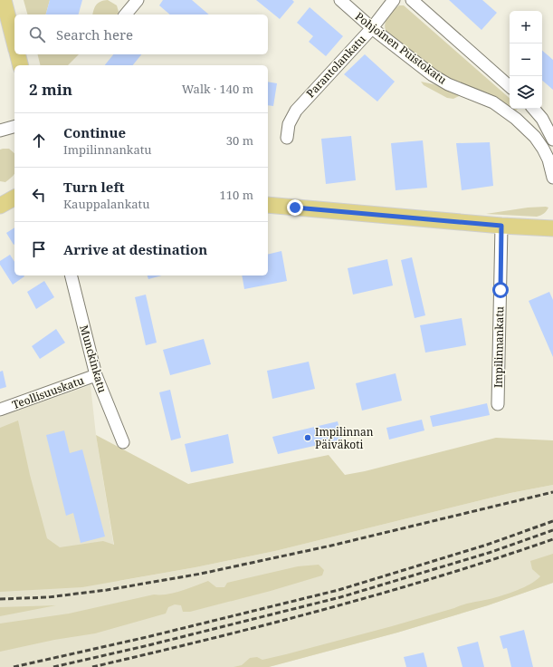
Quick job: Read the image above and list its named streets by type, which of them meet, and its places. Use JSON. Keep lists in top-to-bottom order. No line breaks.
{"streets":{"street":["Pohjoinen Puistokatu","Parantolankatu","Impilinnankatu","Munckinkatu","Teollisuuskatu"]},"crossings":[["Pohjoinen Puistokatu","Parantolankatu"],["Munckinkatu","Teollisuuskatu"]],"places":["Impilinnan Päiväkoti"],"page":{"map_buttons":["+","−"],"search":"Search here","heading":["2 min","Walk · 140 m"],"list":[["Continue","Impilinnankatu","30 m"],["Turn left","Kauppalankatu","110 m"],"Arrive at destination"]}}
